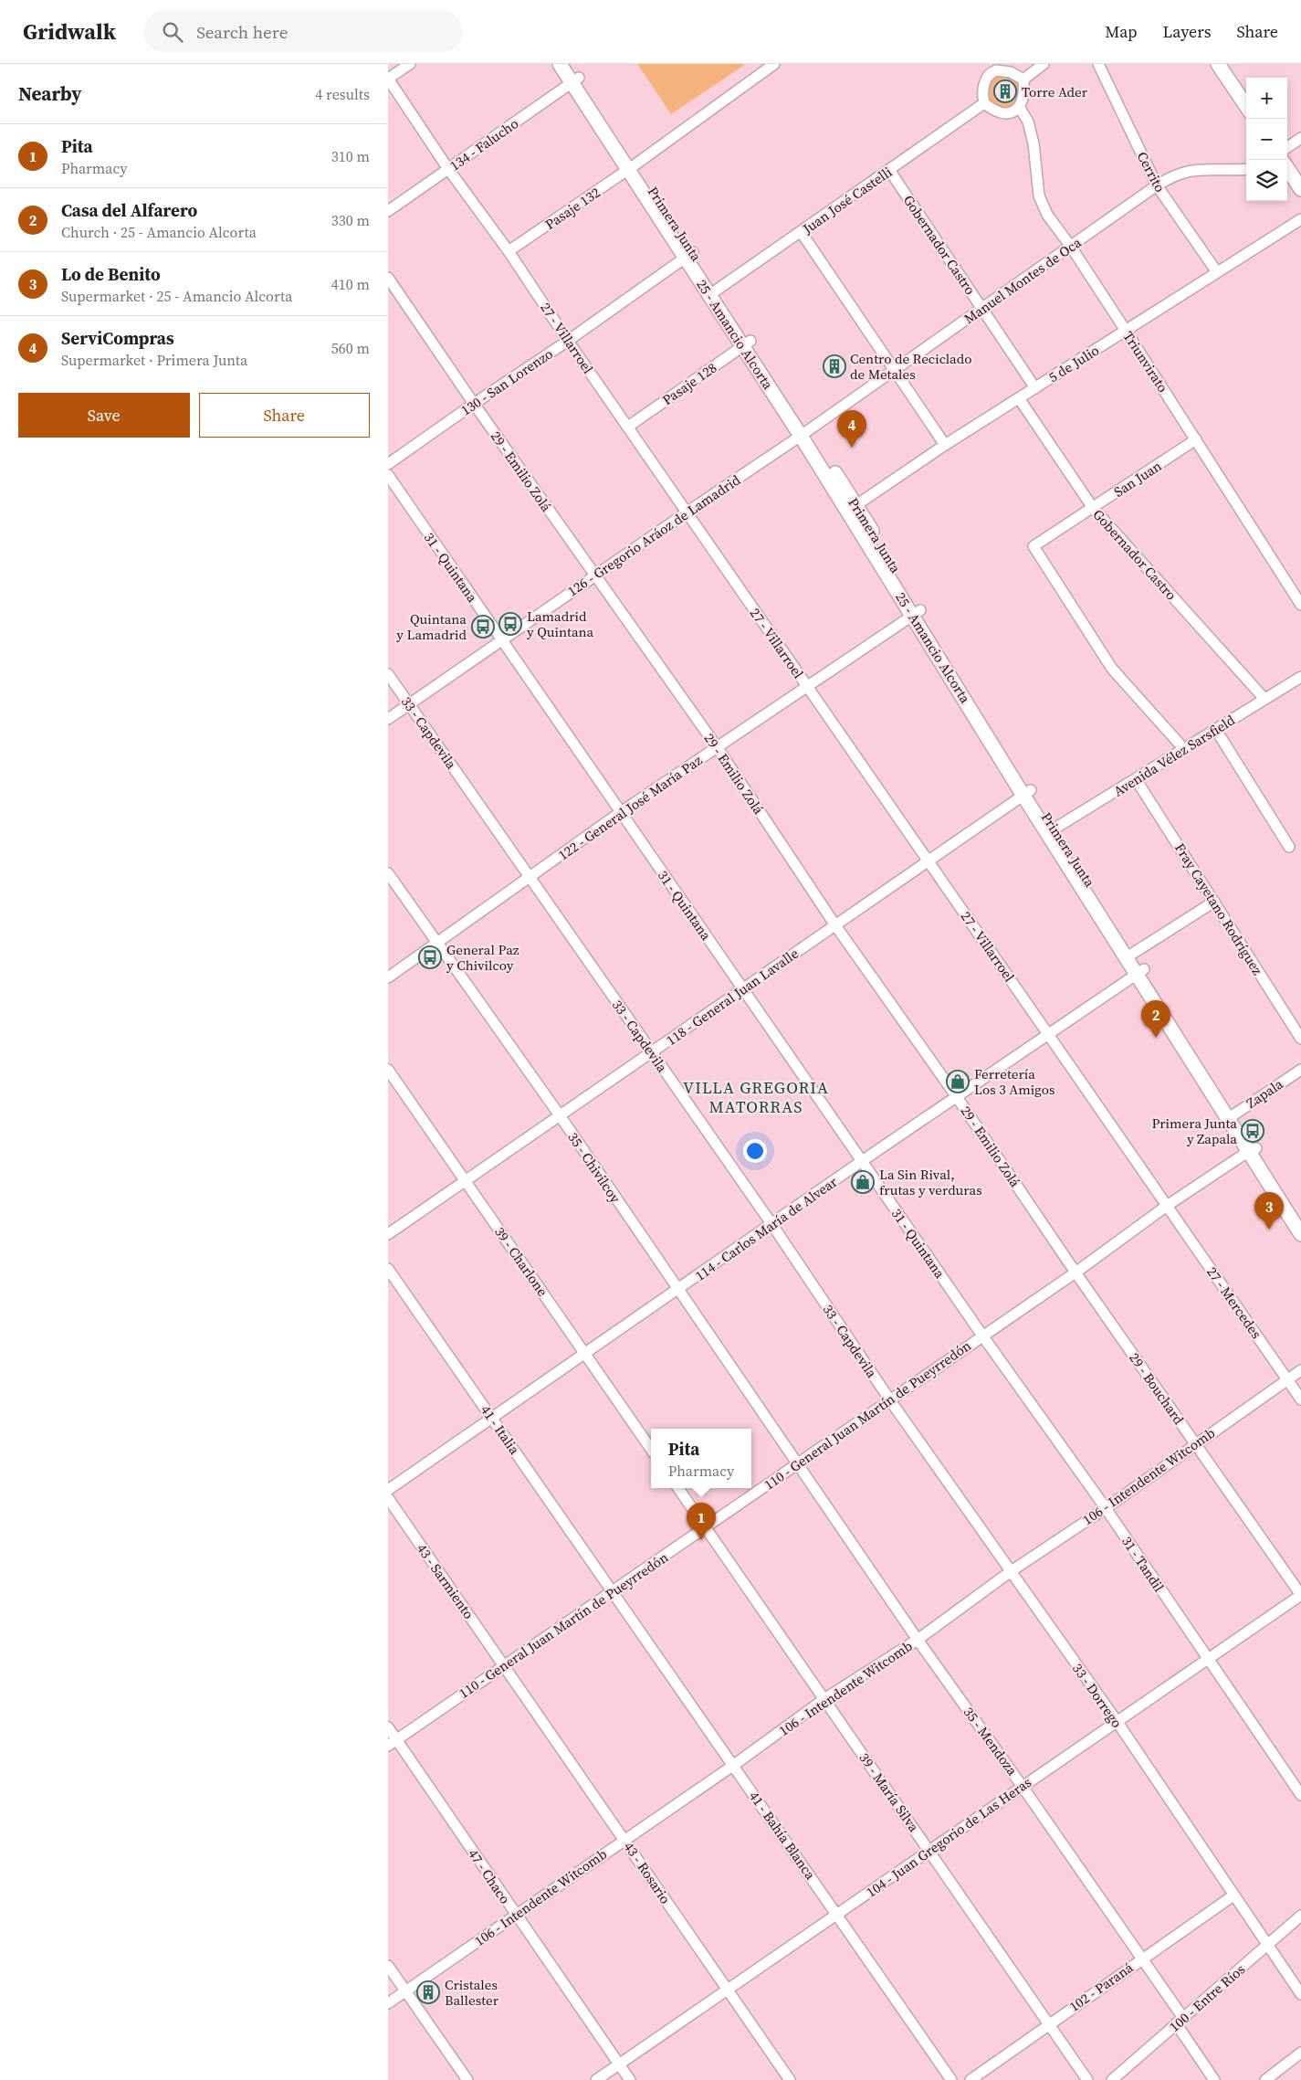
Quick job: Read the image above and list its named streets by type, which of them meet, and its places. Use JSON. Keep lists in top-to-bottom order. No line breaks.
{"streets":{"main road":["Primera Junta"],"street":["134 - Falucho","Cerrito","Juan José Castelli","Pasaje 132","Gobernador Castro","Manuel Montes de Oca","27 - Villarroel","Triunvirato","5 de Julio","130 - San Lorenzo","Pasaje 128","29 - Emilio Zolá","San Juan","126 - Gregorio Aráoz de Lamadrid","31 - Quintana","33 - Capdevila","Avenida Vélez Sarsfield","122 - General José María Paz","Fray Cayetano Rodríguez","118 - General Juan Lavalle","Zapala","35 - Chivilcoy","114 - Carlos María de Alvear","39 - Charlone","27 - Mercedes","29 - Bouchard","110 - General Juan Martín de Pueyrredón","41 - Italia","106 - Intendente Witcomb","31 - Tandil","43 - Sarmiento","33 - Dorrego","35 - Mendoza","39 - María Silva","41 - Bahía Blanca","104 - Juan Gregorio de Las Heras","43 - Rosario","47 - Chaco","102 - Paraná","100 - Entre Ríos"]},"crossings":[["134 - Falucho","Primera Junta"],["134 - Falucho","27 - Villarroel"],["Cerrito","Manuel Montes de Oca"],["Cerrito","5 de Julio"],["Juan José Castelli","Primera Junta"],["Juan José Castelli","Gobernador Castro"],["Juan José Castelli","Triunvirato"],["Pasaje 132","Primera Junta"],["Pasaje 132","27 - Villarroel"],["Primera Junta","Manuel Montes de Oca"],["Primera Junta","5 de Julio"],["Primera Junta","130 - San Lorenzo"],["Primera Junta","Pasaje 128"],["Primera Junta","126 - Gregorio Aráoz de Lamadrid"],["Primera Junta","Avenida Vélez Sarsfield"],["Primera Junta","122 - General José María Paz"],["Primera Junta","118 - General Juan Lavalle"],["Primera Junta","Zapala"],["Primera Junta","114 - Carlos María de Alvear"],["Primera Junta","110 - General Juan Martín de Pueyrredón"],["Gobernador Castro","Manuel Montes de Oca"],["Gobernador Castro","5 de Julio"],["Gobernador Castro","San Juan"],["Gobernador Castro","Avenida Vélez Sarsfield"],["Manuel Montes de Oca","Triunvirato"],["Manuel Montes de Oca","126 - Gregorio Aráoz de Lamadrid"],["27 - Villarroel","130 - San Lorenzo"],["27 - Villarroel","Pasaje 128"],["27 - Villarroel","126 - Gregorio Aráoz de Lamadrid"],["27 - Villarroel","122 - General José María Paz"],["27 - Villarroel","118 - General Juan Lavalle"],["27 - Villarroel","114 - Carlos María de Alvear"],["27 - Villarroel","27 - Mercedes"],["27 - Villarroel","110 - General Juan Martín de Pueyrredón"],["Triunvirato","5 de Julio"],["Triunvirato","San Juan"],["130 - San Lorenzo","29 - Emilio Zolá"],["29 - Emilio Zolá","126 - Gregorio Aráoz de Lamadrid"],["29 - Emilio Zolá","122 - General José María Paz"],["29 - Emilio Zolá","118 - General Juan Lavalle"],["29 - Emilio Zolá","114 - Carlos María de Alvear"],["29 - Emilio Zolá","29 - Bouchard"],["29 - Emilio Zolá","110 - General Juan Martín de Pueyrredón"],["San Juan","Avenida Vélez Sarsfield"],["126 - Gregorio Aráoz de Lamadrid","31 - Quintana"],["126 - Gregorio Aráoz de Lamadrid","33 - Capdevila"],["31 - Quintana","122 - General José María Paz"],["31 - Quintana","118 - General Juan Lavalle"],["31 - Quintana","114 - Carlos María de Alvear"],["31 - Quintana","110 - General Juan Martín de Pueyrredón"],["31 - Quintana","31 - Tandil"],["33 - Capdevila","122 - General José María Paz"],["33 - Capdevila","118 - General Juan Lavalle"],["33 - Capdevila","114 - Carlos María de Alvear"],["33 - Capdevila","110 - General Juan Martín de Pueyrredón"],["33 - Capdevila","33 - Dorrego"],["Avenida Vélez Sarsfield","Fray Cayetano Rodríguez"],["122 - General José María Paz","35 - Chivilcoy"],["118 - General Juan Lavalle","35 - Chivilcoy"],["118 - General Juan Lavalle","39 - Charlone"],["35 - Chivilcoy","114 - Carlos María de Alvear"],["35 - Chivilcoy","110 - General Juan Martín de Pueyrredón"],["35 - Chivilcoy","35 - Mendoza"],["114 - Carlos María de Alvear","39 - Charlone"],["114 - Carlos María de Alvear","41 - Italia"],["27 - Mercedes","110 - General Juan Martín de Pueyrredón"],["27 - Mercedes","106 - Intendente Witcomb"],["29 - Bouchard","110 - General Juan Martín de Pueyrredón"],["29 - Bouchard","106 - Intendente Witcomb"],["29 - Bouchard","104 - Juan Gregorio de Las Heras"],["110 - General Juan Martín de Pueyrredón","41 - Italia"],["110 - General Juan Martín de Pueyrredón","31 - Tandil"],["110 - General Juan Martín de Pueyrredón","43 - Sarmiento"],["110 - General Juan Martín de Pueyrredón","33 - Dorrego"],["110 - General Juan Martín de Pueyrredón","35 - Mendoza"],["110 - General Juan Martín de Pueyrredón","39 - María Silva"],["110 - General Juan Martín de Pueyrredón","41 - Bahía Blanca"],["110 - General Juan Martín de Pueyrredón","43 - Rosario"],["110 - General Juan Martín de Pueyrredón","47 - Chaco"],["41 - Italia","41 - Bahía Blanca"],["106 - Intendente Witcomb","31 - Tandil"],["106 - Intendente Witcomb","33 - Dorrego"],["106 - Intendente Witcomb","35 - Mendoza"],["106 - Intendente Witcomb","39 - María Silva"],["106 - Intendente Witcomb","41 - Bahía Blanca"],["106 - Intendente Witcomb","43 - Rosario"],["106 - Intendente Witcomb","47 - Chaco"],["31 - Tandil","104 - Juan Gregorio de Las Heras"],["43 - Sarmiento","43 - Rosario"],["33 - Dorrego","104 - Juan Gregorio de Las Heras"],["33 - Dorrego","102 - Paraná"],["33 - Dorrego","100 - Entre Ríos"],["35 - Mendoza","104 - Juan Gregorio de Las Heras"],["35 - Mendoza","102 - Paraná"],["35 - Mendoza","100 - Entre Ríos"],["39 - María Silva","104 - Juan Gregorio de Las Heras"],["39 - María Silva","102 - Paraná"],["41 - Bahía Blanca","104 - Juan Gregorio de Las Heras"],["104 - Juan Gregorio de Las Heras","43 - Rosario"],["104 - Juan Gregorio de Las Heras","47 - Chaco"]],"districts":["VILLA GREGORIA MATORRAS"],"places":{"building":["Torre Ader","Centro de Reciclado de Metales","Cristales Ballester"],"bus stop":["Lamadrid y Quintana","Quintana y Lamadrid","General Paz y Chivilcoy","Primera Junta y Zapala"],"shop":["Ferretería Los 3 Amigos","La Sin Rival, frutas y verduras"]},"page":{"header":"Gridwalk","search":"Search here","nav":["Map","Layers","Share"],"heading":["Nearby","4 results"],"map_buttons":["+","−"],"list":[{"mark":"1","name":"Pita","note":"Pharmacy","value":"310 m"},{"mark":"2","name":"Casa del Alfarero","note":"Church · 25 - Amancio Alcorta","value":"330 m"},{"mark":"3","name":"Lo de Benito","note":"Supermarket · 25 - Amancio Alcorta","value":"410 m"},{"mark":"4","name":"ServiCompras","note":"Supermarket · Primera Junta","value":"560 m"}],"buttons":["Save","Share"],"pins":["4","2","3","1"],"popup":["Pita","Pharmacy"]}}
